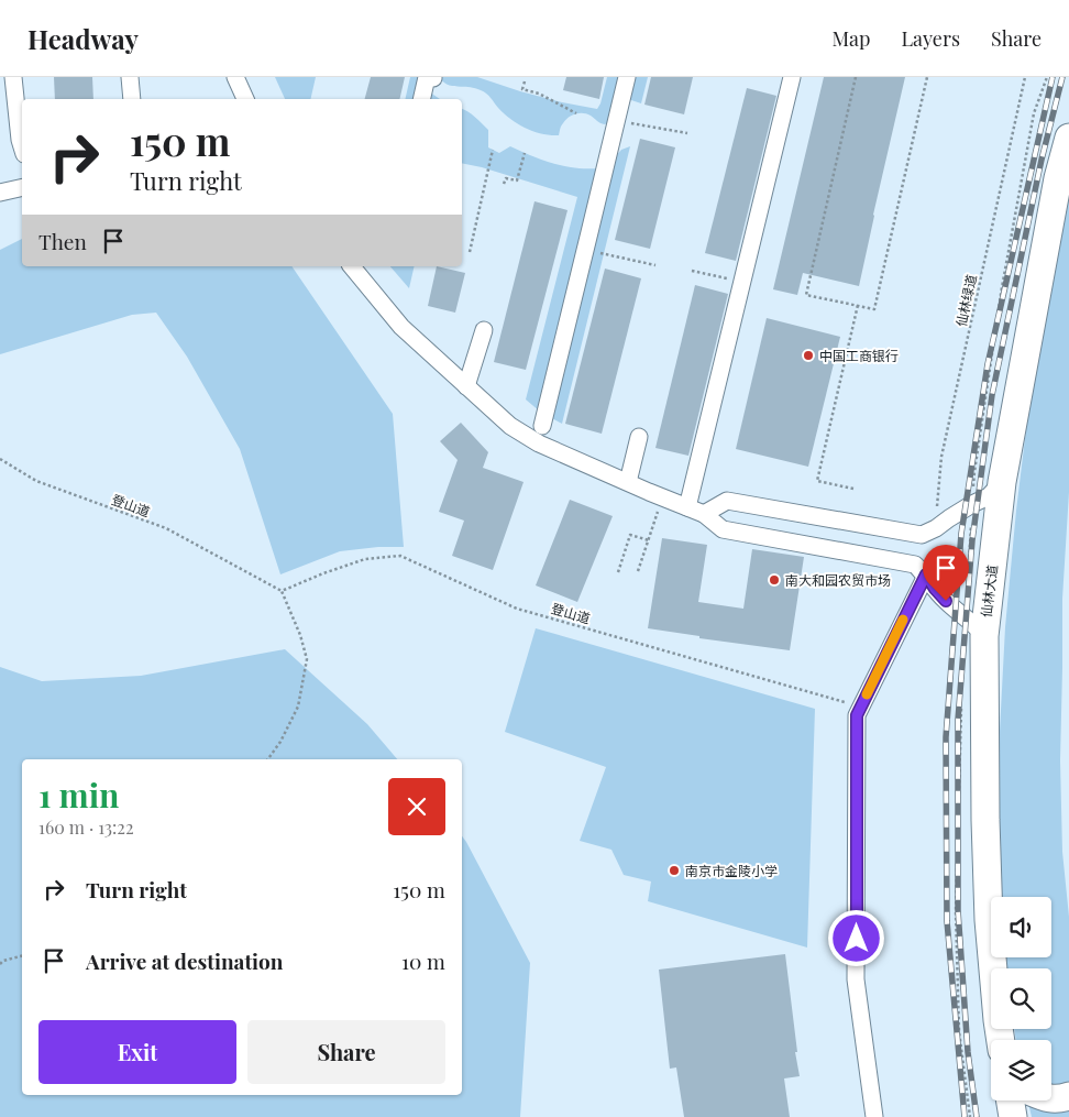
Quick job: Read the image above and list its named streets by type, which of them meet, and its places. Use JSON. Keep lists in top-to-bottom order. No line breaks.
{"streets":{"main road":["仙林大道"],"path":["仙林绿道","登山道"]},"places":["中国工商银行","南大和园农贸市场","南京市金陵小学"],"page":{"header":"Headway","nav":["Map","Layers","Share"],"turn":["150 m","Turn right"],"then":"Then","heading":["1 min","160 m · 13:22"],"list":[{"name":"Turn right","value":"150 m"},{"name":"Arrive at destination","value":"10 m"}],"buttons":["Exit","Share"]}}
